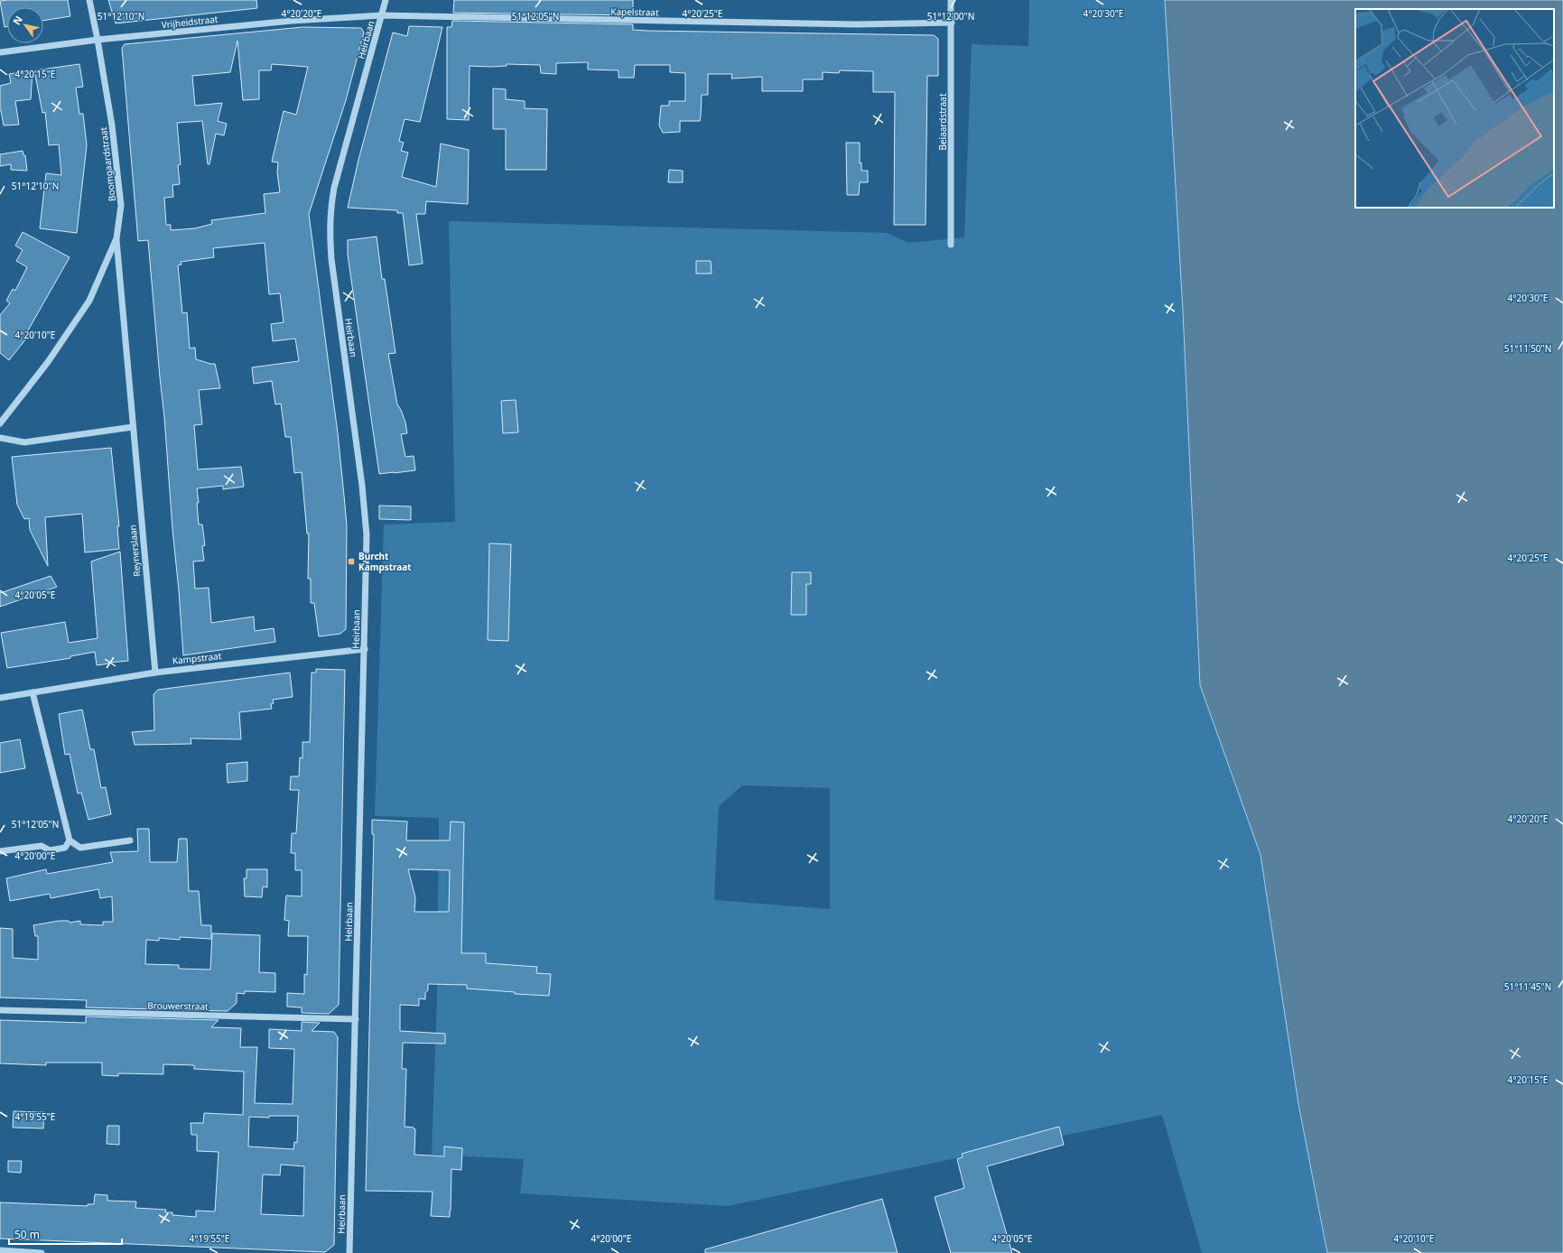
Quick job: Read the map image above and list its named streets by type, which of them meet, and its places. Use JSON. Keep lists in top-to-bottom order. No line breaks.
{"streets":{"street":["Kapelstraat","Vrijheidstraat","Heirbaan","Beiaardstraat","Boomgaardstraat","Reynerslaan","Kampstraat","Brouwerstraat"]},"crossings":[["Kapelstraat","Vrijheidstraat"],["Kapelstraat","Heirbaan"],["Kapelstraat","Beiaardstraat"],["Vrijheidstraat","Heirbaan"],["Vrijheidstraat","Boomgaardstraat"],["Heirbaan","Kampstraat"],["Heirbaan","Brouwerstraat"],["Boomgaardstraat","Reynerslaan"],["Reynerslaan","Kampstraat"]],"places":{"transit":["Burcht Kampstraat"]},"scale_bar":"50 m","north":"top left","coordinates":["4°20'20\"E","4°20'25\"E","4°20'30\"E","51°12'10\"N","51°12'05\"N","51°12'00\"N","4°20'15\"E","4°20'10\"E","51°11'50\"N","4°20'05\"E","4°20'00\"E","51°11'45\"N","4°19'55\"E"]}
